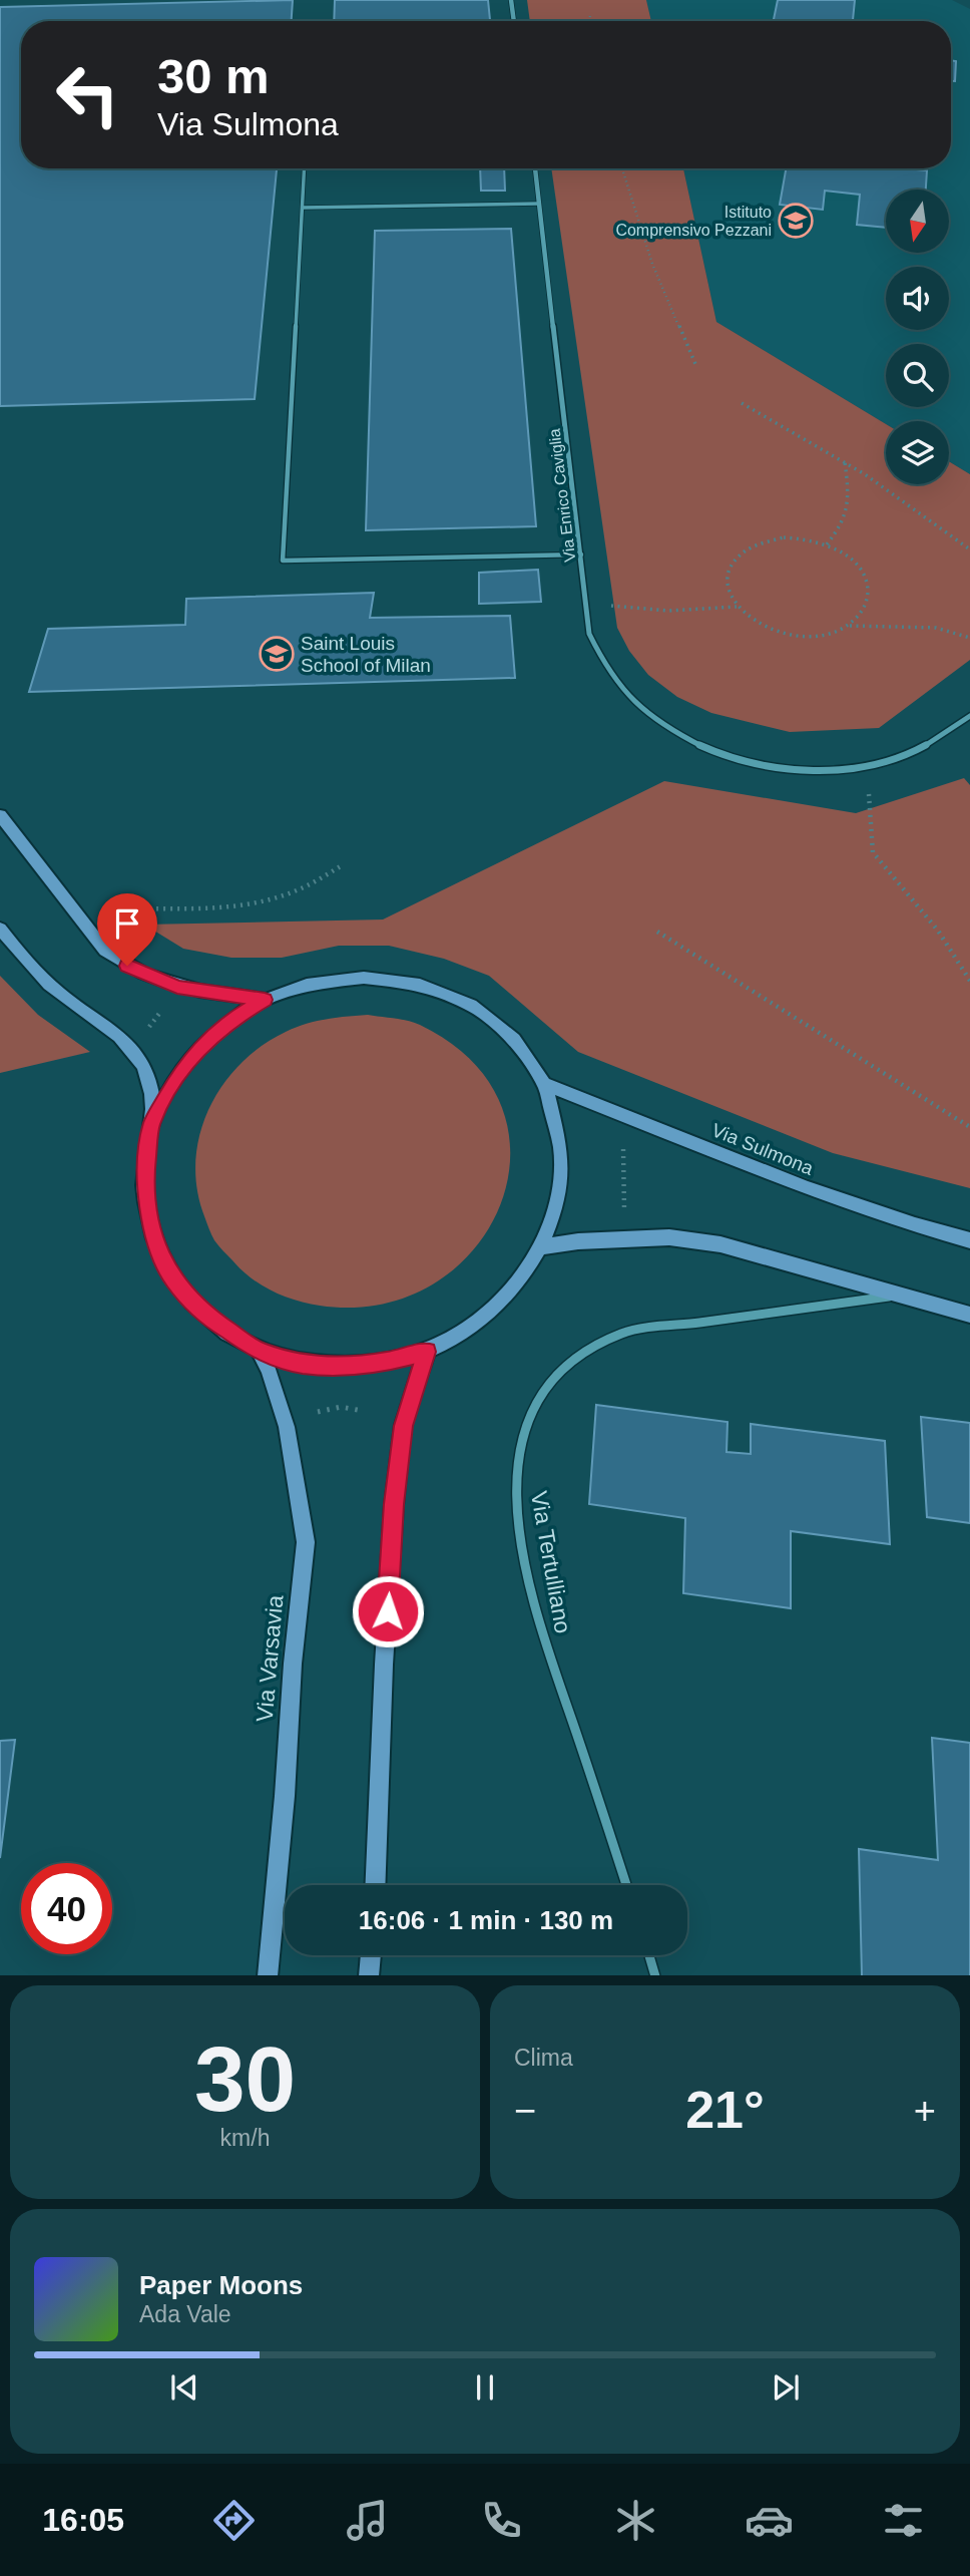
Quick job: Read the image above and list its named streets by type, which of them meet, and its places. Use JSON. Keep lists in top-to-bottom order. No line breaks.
{"streets":{"street":["Via Enrico Caviglia","Via Sulmona","Via Tertulliano","Via Varsavia"]},"places":{"school or university":["Istituto Comprensivo Pezzani","Saint Louis School of Milan"]},"north":"bottom","page":{"turn":["30 m","Via Sulmona"],"limit":"40","trip":"16:06 · 1 min · 130 m","tile":[["30","km/h"],"Clima"],"heat":["−","21°","+"],"song":["Paper Moons","Ada Vale"],"tabs":"16:05"}}
